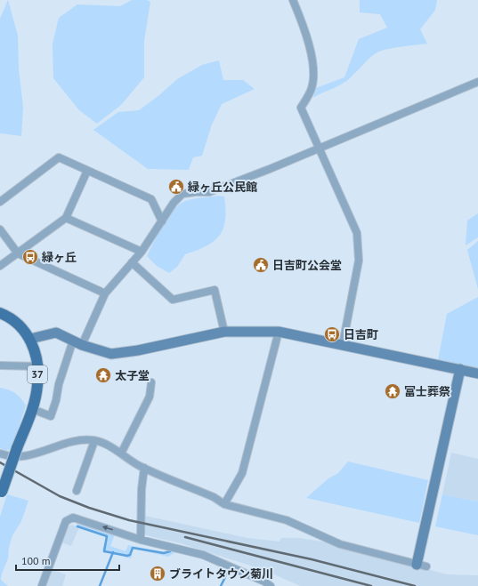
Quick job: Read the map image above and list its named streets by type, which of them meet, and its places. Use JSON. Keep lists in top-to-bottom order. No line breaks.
{"streets":{"main road":["37"]},"places":{"public building":["緑ヶ丘公民館","日吉町公会堂"],"bus stop":["緑ヶ丘","日吉町"],"temple":["太子堂","富士葬祭"],"building":["ブライトタウン菊川"]},"scale_bar":"100 m"}
